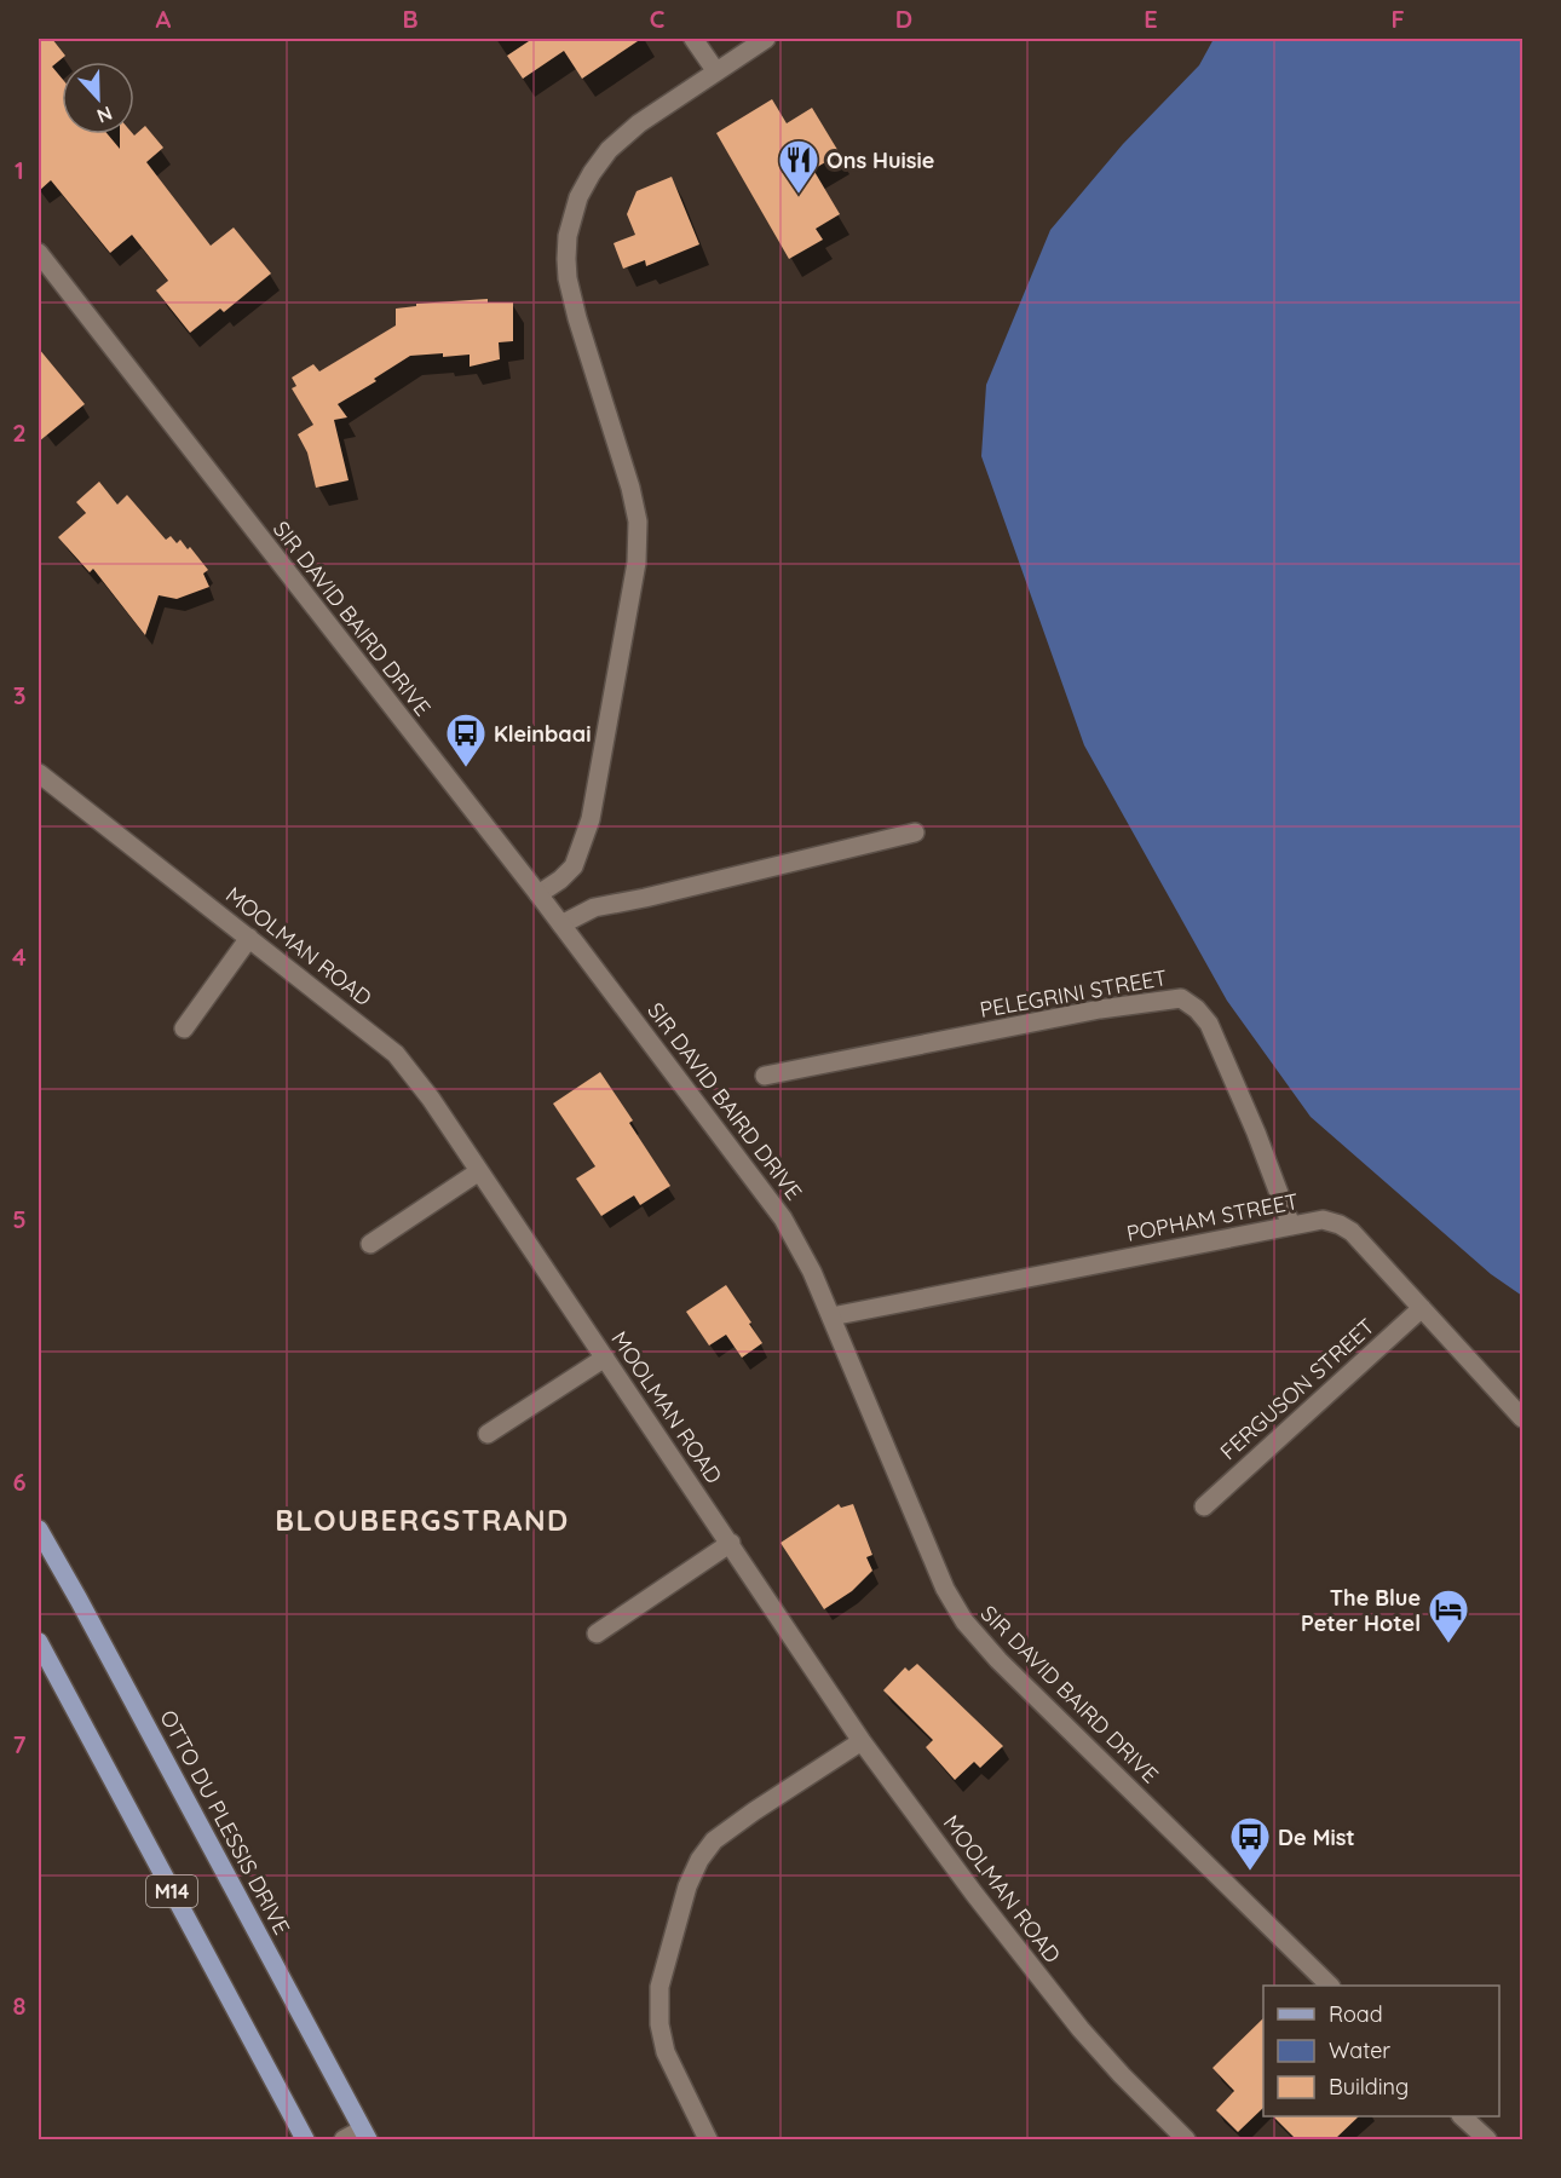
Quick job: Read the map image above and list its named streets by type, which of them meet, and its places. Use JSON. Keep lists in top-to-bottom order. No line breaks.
{"streets":{"main road":["OTTO DU PLESSIS DRIVE","M14"],"street":["SIR DAVID BAIRD DRIVE","MOOLMAN ROAD","PELEGRINI STREET","POPHAM STREET","FERGUSON STREET"]},"crossings":[["SIR DAVID BAIRD DRIVE","POPHAM STREET"],["PELEGRINI STREET","POPHAM STREET"],["POPHAM STREET","FERGUSON STREET"]],"districts":["BLOUBERGSTRAND"],"places":{"restaurant":["Ons Huisie"],"bus stop":["Kleinbaai","De Mist"],"hotel":["The Blue Peter Hotel"]},"legend":["Road","Water","Building"],"north":"bottom","grid":{"columns":["A","B","C","D","E","F"],"rows":["1","2","3","4","5","6","7","8"]}}
